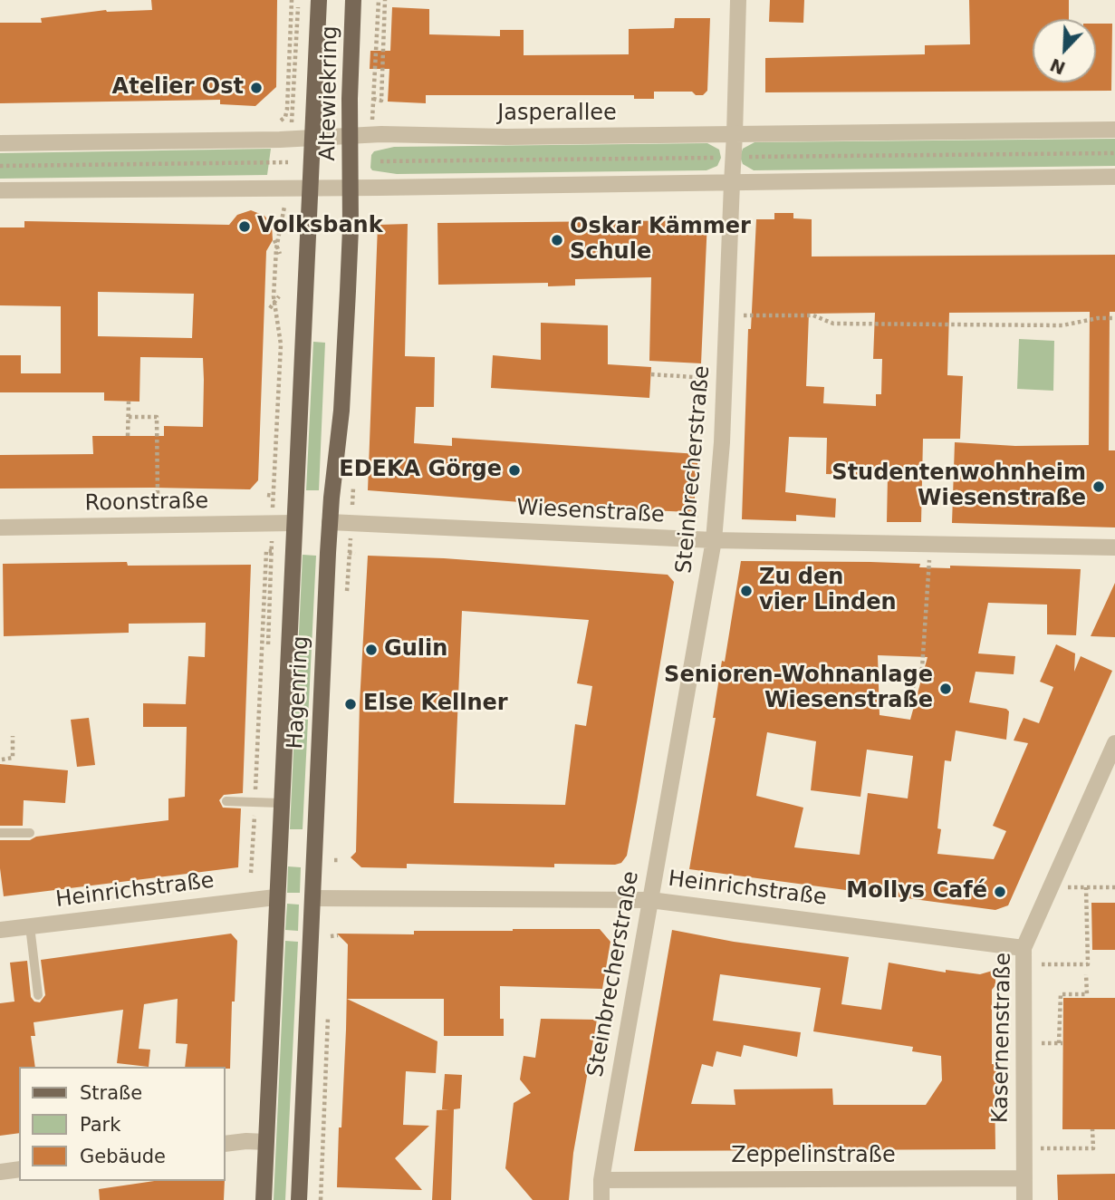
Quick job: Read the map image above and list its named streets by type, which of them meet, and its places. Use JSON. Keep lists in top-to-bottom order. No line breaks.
{"streets":{"main road":["Altewiekring","Hagenring"],"street":["Jasperallee","Steinbrecherstraße","Roonstraße","Wiesenstraße","Heinrichstraße","Kasernenstraße","Zeppelinstraße"]},"crossings":[["Altewiekring","Jasperallee"],["Altewiekring","Hagenring"],["Jasperallee","Steinbrecherstraße"],["Steinbrecherstraße","Wiesenstraße"],["Steinbrecherstraße","Heinrichstraße"],["Steinbrecherstraße","Zeppelinstraße"],["Roonstraße","Hagenring"],["Wiesenstraße","Hagenring"],["Hagenring","Heinrichstraße"],["Heinrichstraße","Kasernenstraße"],["Kasernenstraße","Zeppelinstraße"]],"places":["Atelier Ost","Volksbank","Oskar Kämmer Schule","EDEKA Görge","Studentenwohnheim Wiesenstraße","Zu den vier Linden","Gulin","Senioren-Wohnanlage Wiesenstraße","Else Kellner","Mollys Café"],"legend":["Straße","Park","Gebäude"],"north":"bottom left"}
